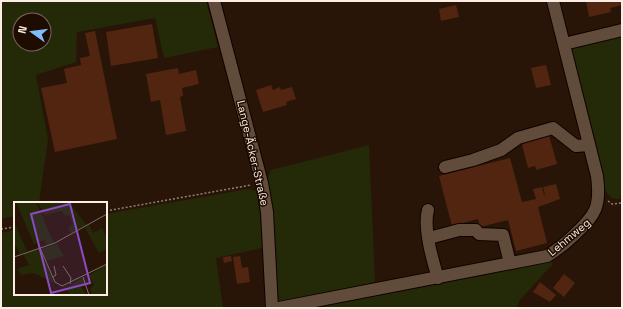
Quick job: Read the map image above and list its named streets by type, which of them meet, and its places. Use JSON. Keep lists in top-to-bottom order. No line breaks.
{"streets":{"street":["Lange-Äcker-Straße","Lehmweg"]},"north":"left"}
